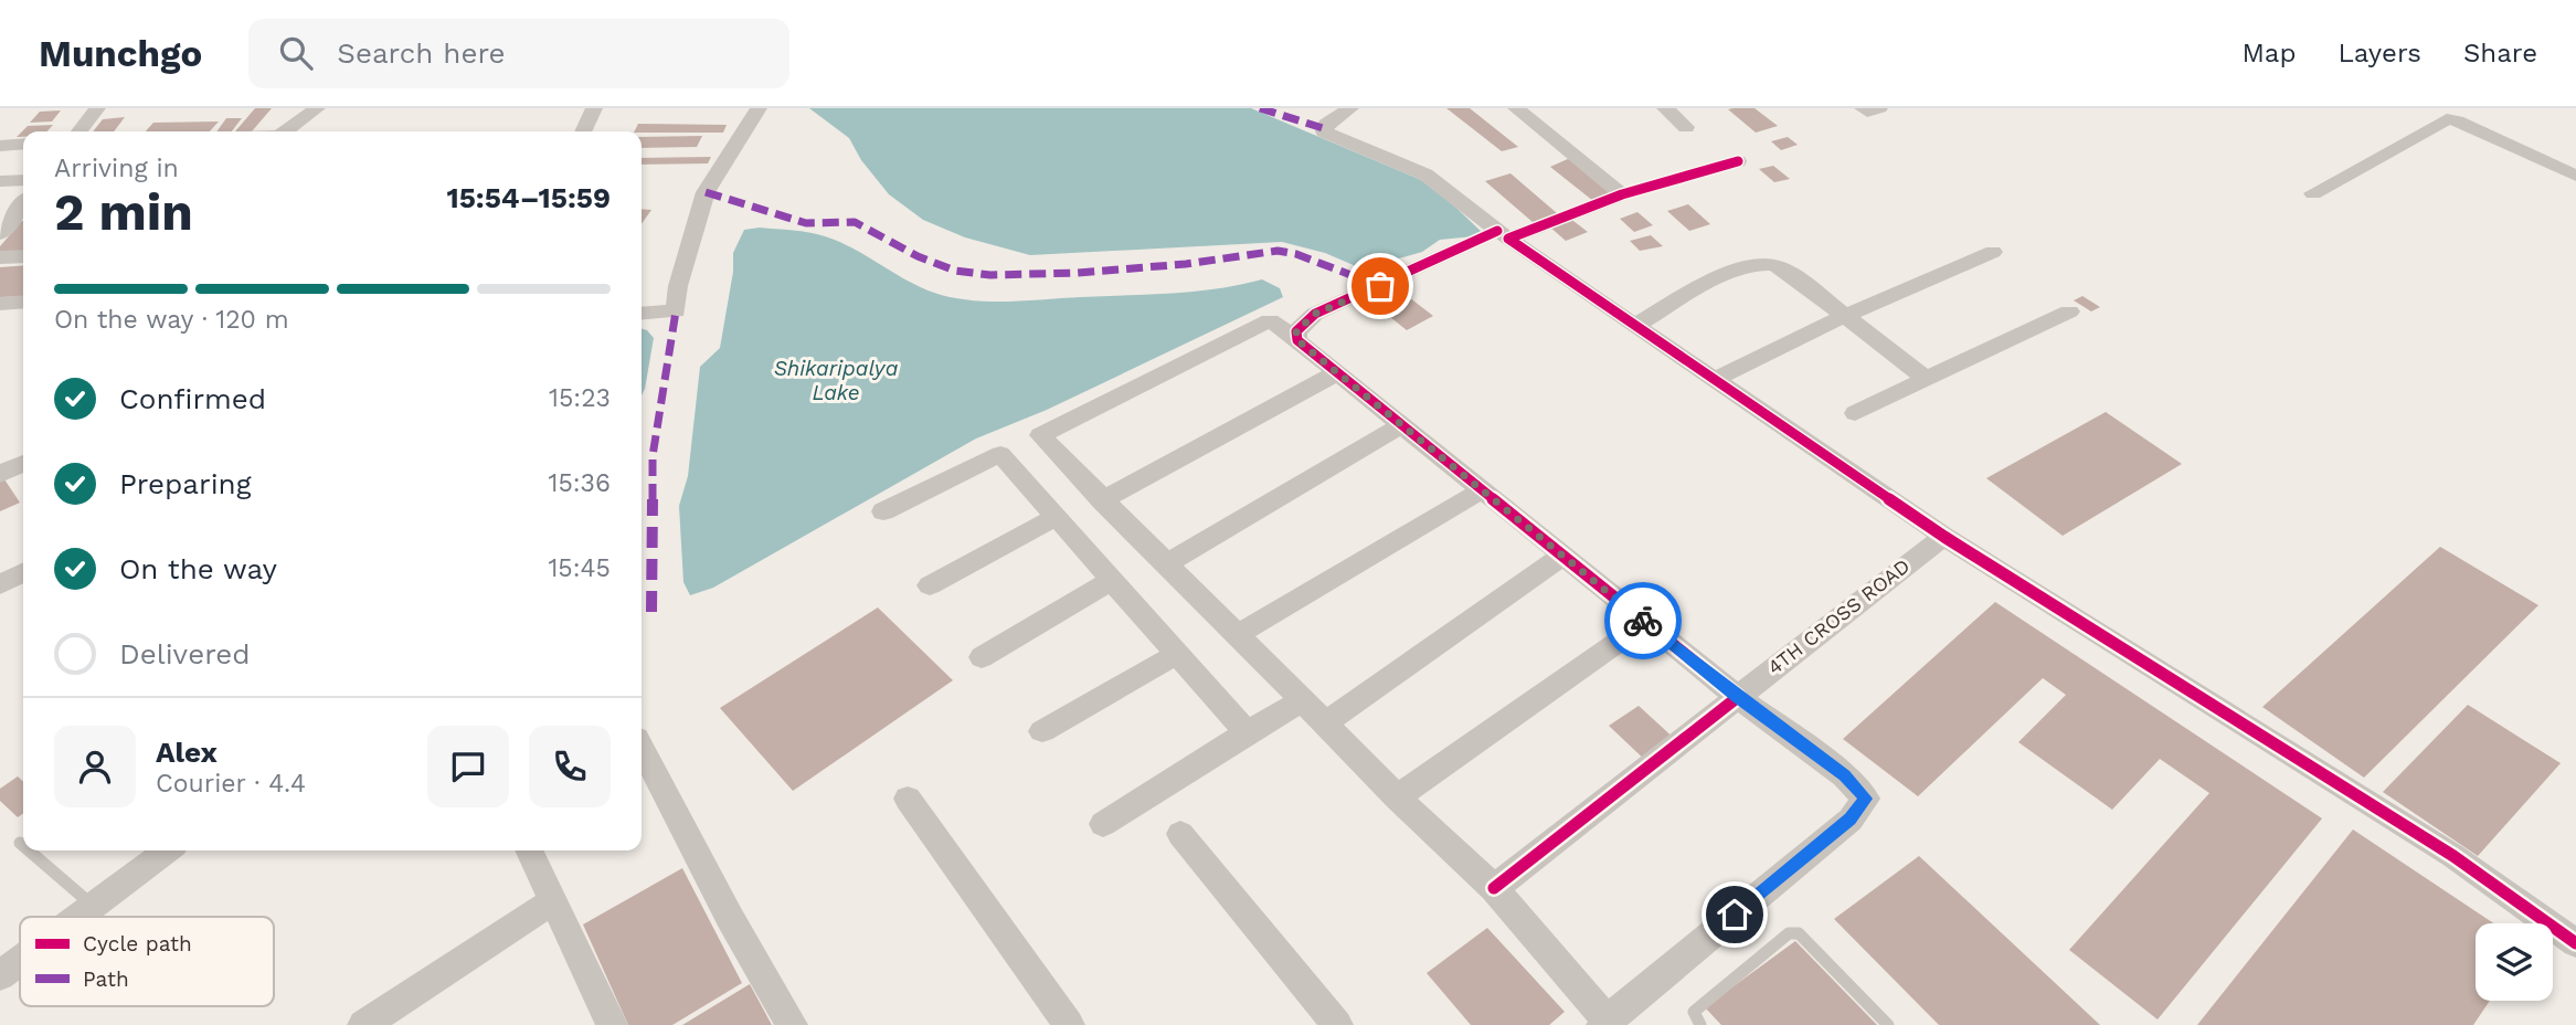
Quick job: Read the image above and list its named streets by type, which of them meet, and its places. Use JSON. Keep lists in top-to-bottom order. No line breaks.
{"streets":{"street":["4TH CROSS ROAD"]},"water":["Shikaripalya Lake"],"legend":["Cycle path","Path"],"page":{"header":"Munchgo","search":"Search here","nav":["Map","Layers","Share"],"heading":["2 min","Arriving in","15:54–15:59"],"panel":["Alex","Courier · 4.4"],"bar":"On the way · 120 m","list":[["Confirmed","15:23"],["Preparing","15:36"],["On the way","15:45"],"Delivered"]}}
